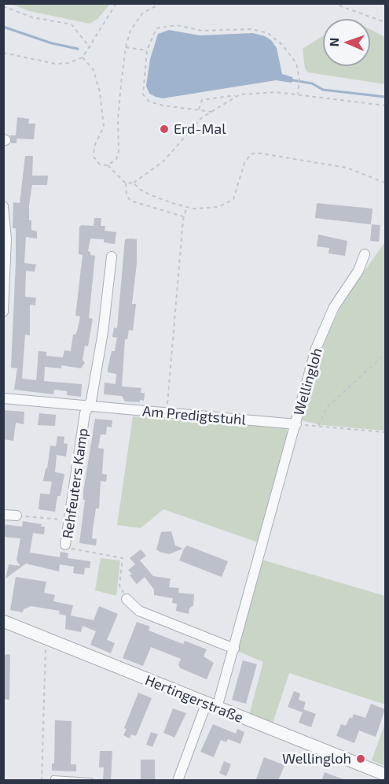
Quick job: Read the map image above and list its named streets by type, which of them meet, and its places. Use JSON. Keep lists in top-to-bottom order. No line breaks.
{"streets":{"street":["Wellingloh","Am Predigtstuhl","Rehfeuters Kamp","Hertingerstraße"]},"crossings":[["Wellingloh","Am Predigtstuhl"],["Wellingloh","Hertingerstraße"],["Am Predigtstuhl","Rehfeuters Kamp"]],"places":["Erd-Mal","Wellingloh"],"north":"left"}
